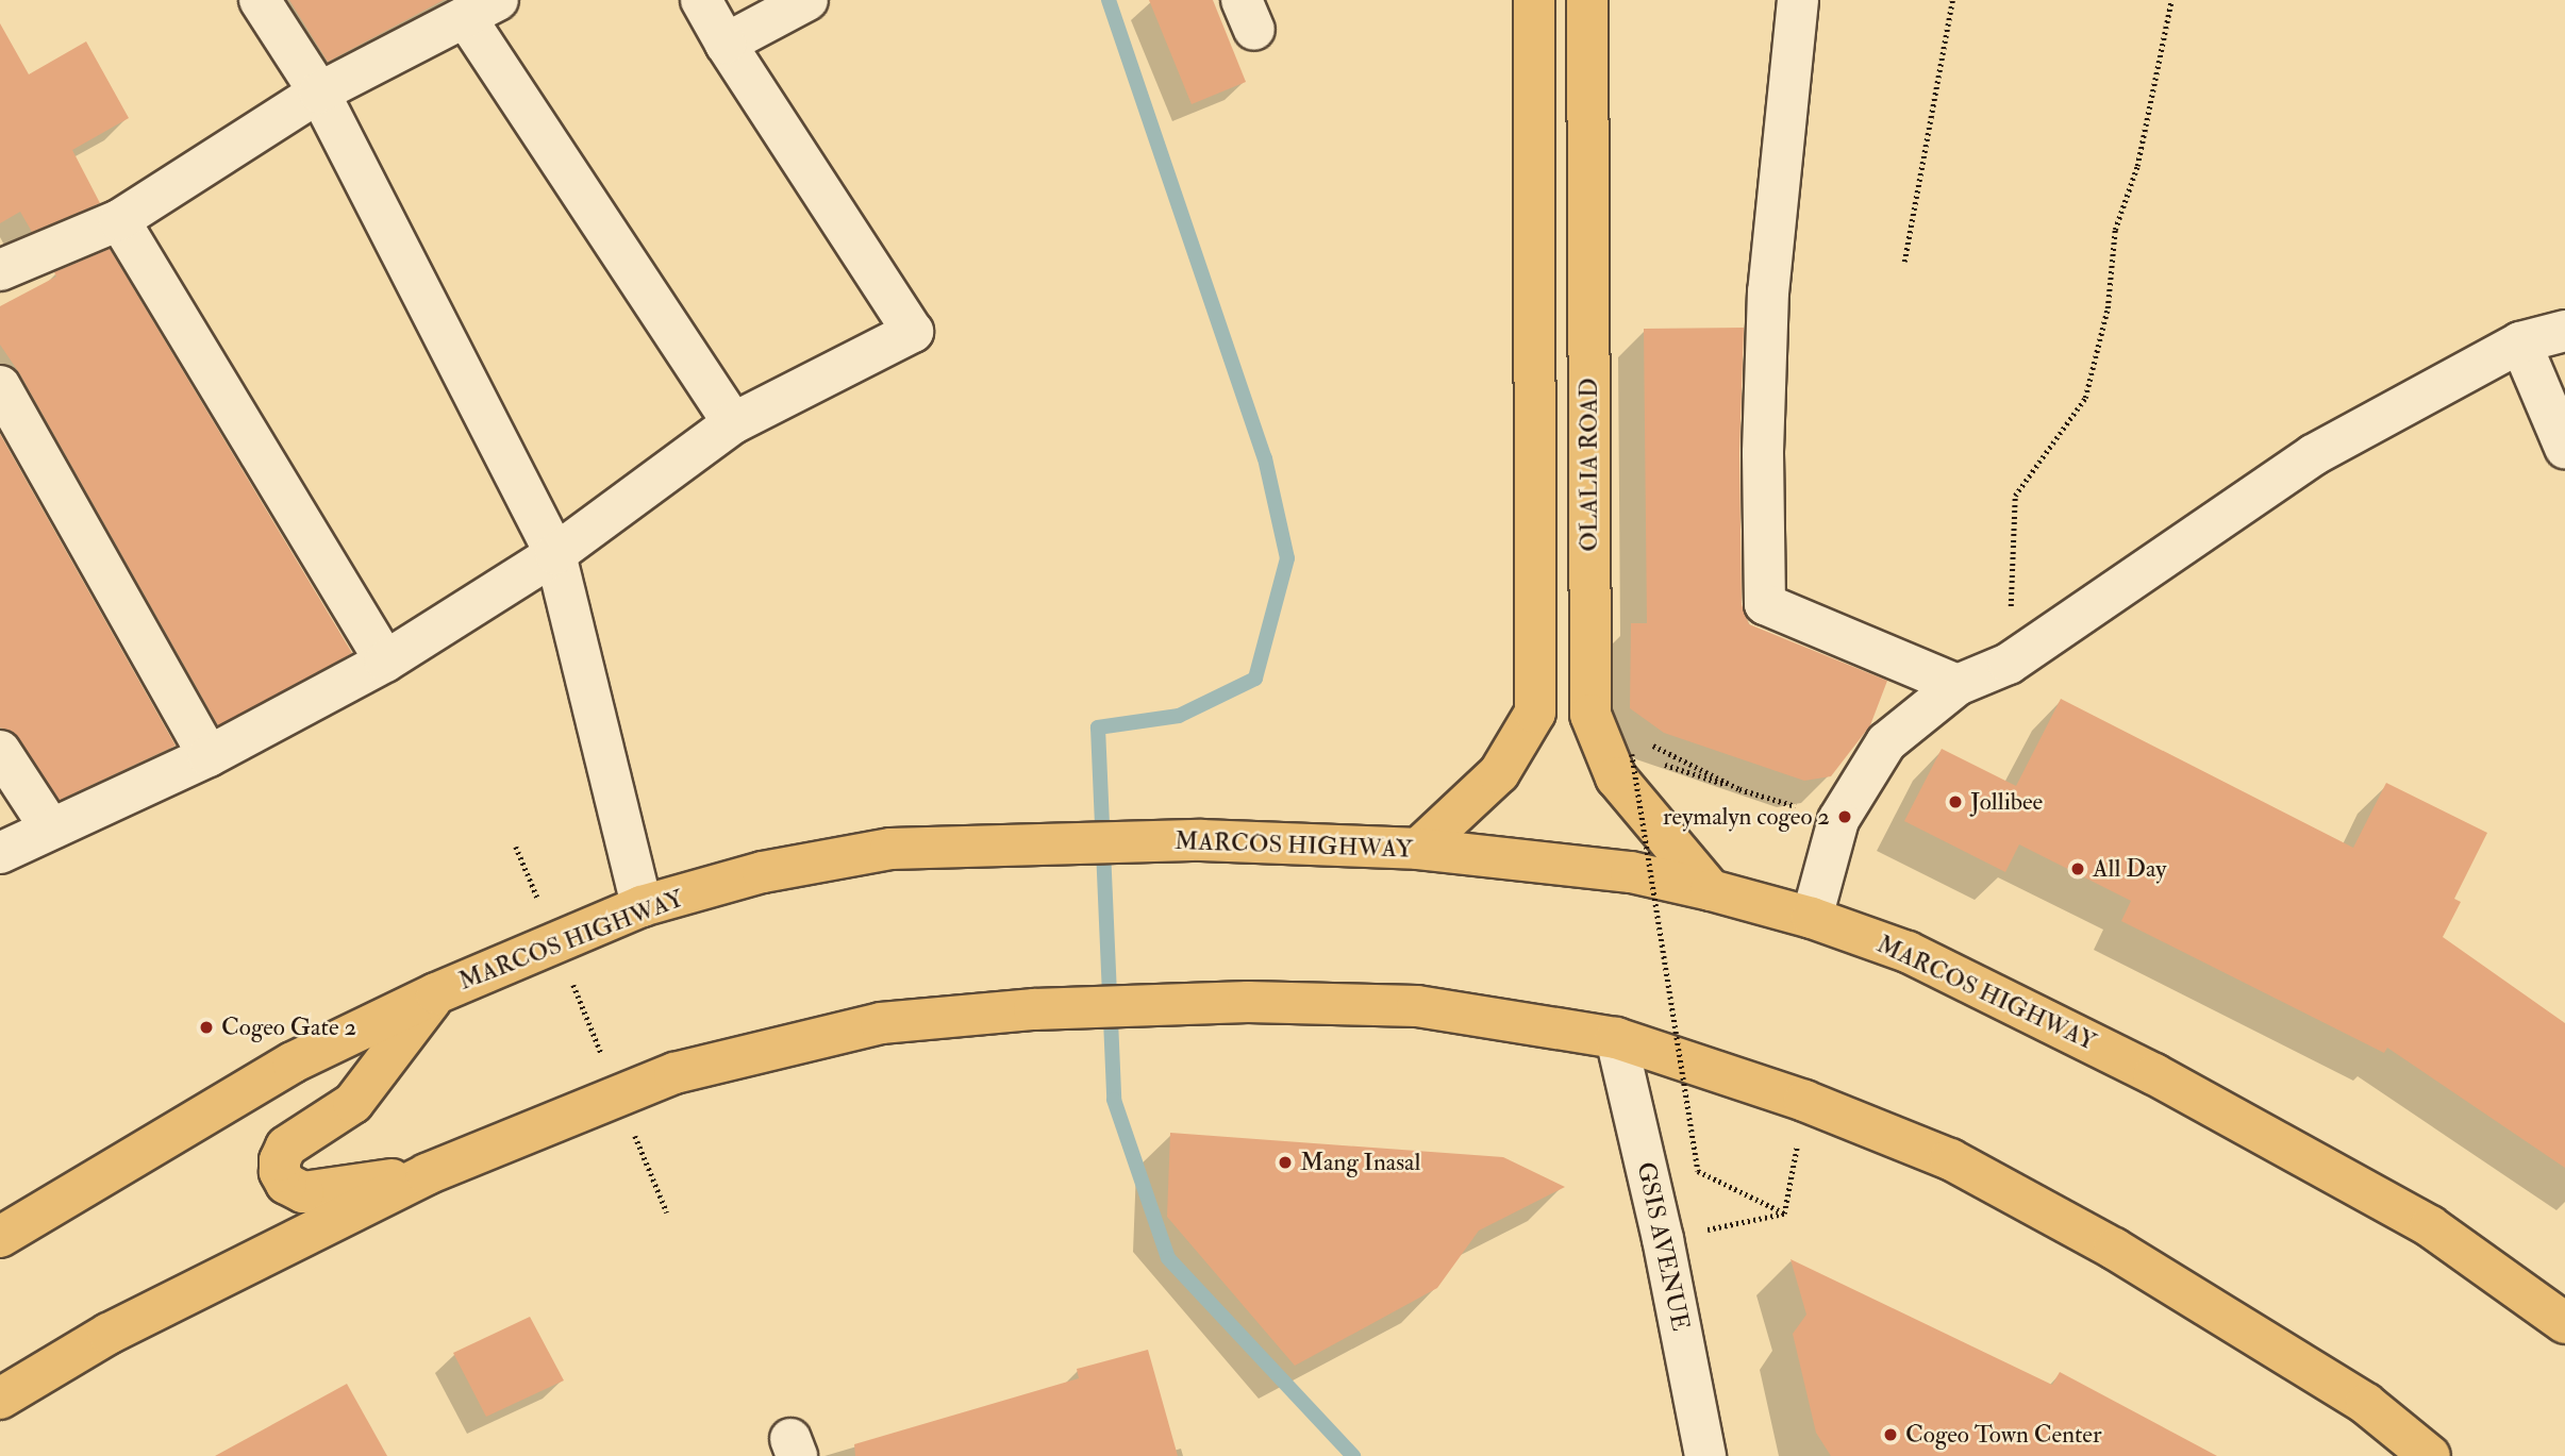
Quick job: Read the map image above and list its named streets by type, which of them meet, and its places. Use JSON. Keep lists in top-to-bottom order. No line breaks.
{"streets":{"main road":["OLALIA ROAD","MARCOS HIGHWAY"],"street":["GSIS AVENUE"]},"crossings":[["OLALIA ROAD","MARCOS HIGHWAY"]],"places":["Jollibee","reymalyn cogeo 2","All Day","Cogeo Gate 2","Mang Inasal","Cogeo Town Center"]}
